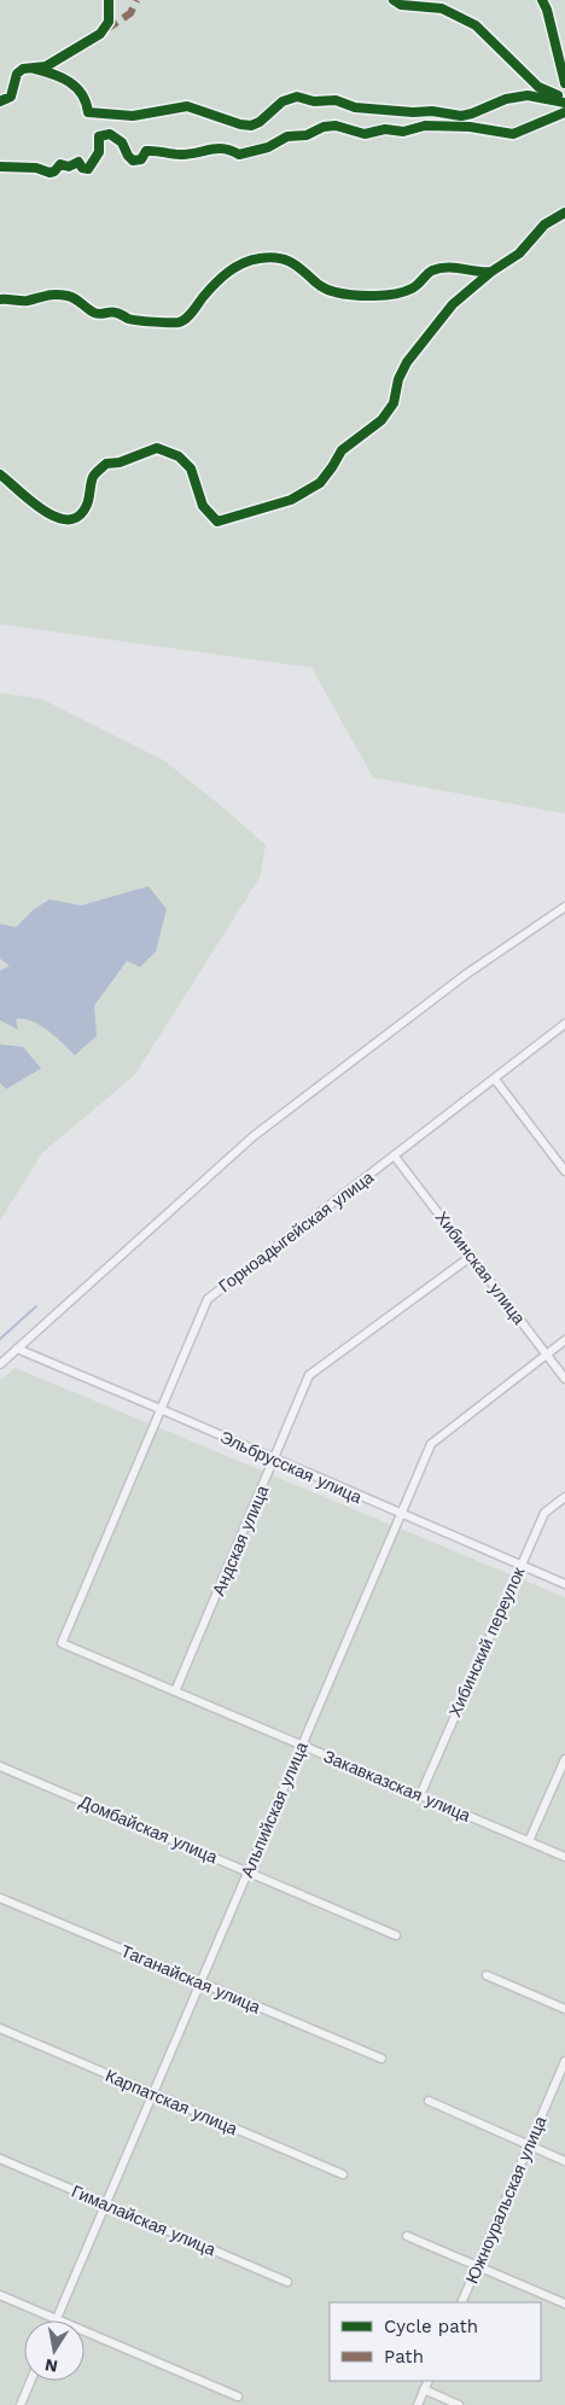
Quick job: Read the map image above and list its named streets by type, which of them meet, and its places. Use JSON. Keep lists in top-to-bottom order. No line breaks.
{"streets":{"street":["Горноадыгейская улица","Хибинская улица","Эльбрусская улица","Андская улица","Хибинский переулок","Закавказская улица","Альпийская улица","Домбайская улица","Таганайская улица","Карпатская улица","Южноуральская улица","Гималайская улица"]},"crossings":[["Горноадыгейская улица","Хибинская улица"],["Горноадыгейская улица","Эльбрусская улица"],["Горноадыгейская улица","Закавказская улица"],["Хибинская улица","Андская улица"],["Хибинская улица","Альпийская улица"],["Эльбрусская улица","Андская улица"],["Эльбрусская улица","Хибинский переулок"],["Эльбрусская улица","Альпийская улица"],["Андская улица","Закавказская улица"],["Хибинский переулок","Закавказская улица"],["Закавказская улица","Альпийская улица"],["Альпийская улица","Домбайская улица"],["Альпийская улица","Таганайская улица"],["Альпийская улица","Карпатская улица"],["Альпийская улица","Гималайская улица"]],"legend":["Cycle path","Path"],"north":"bottom"}
